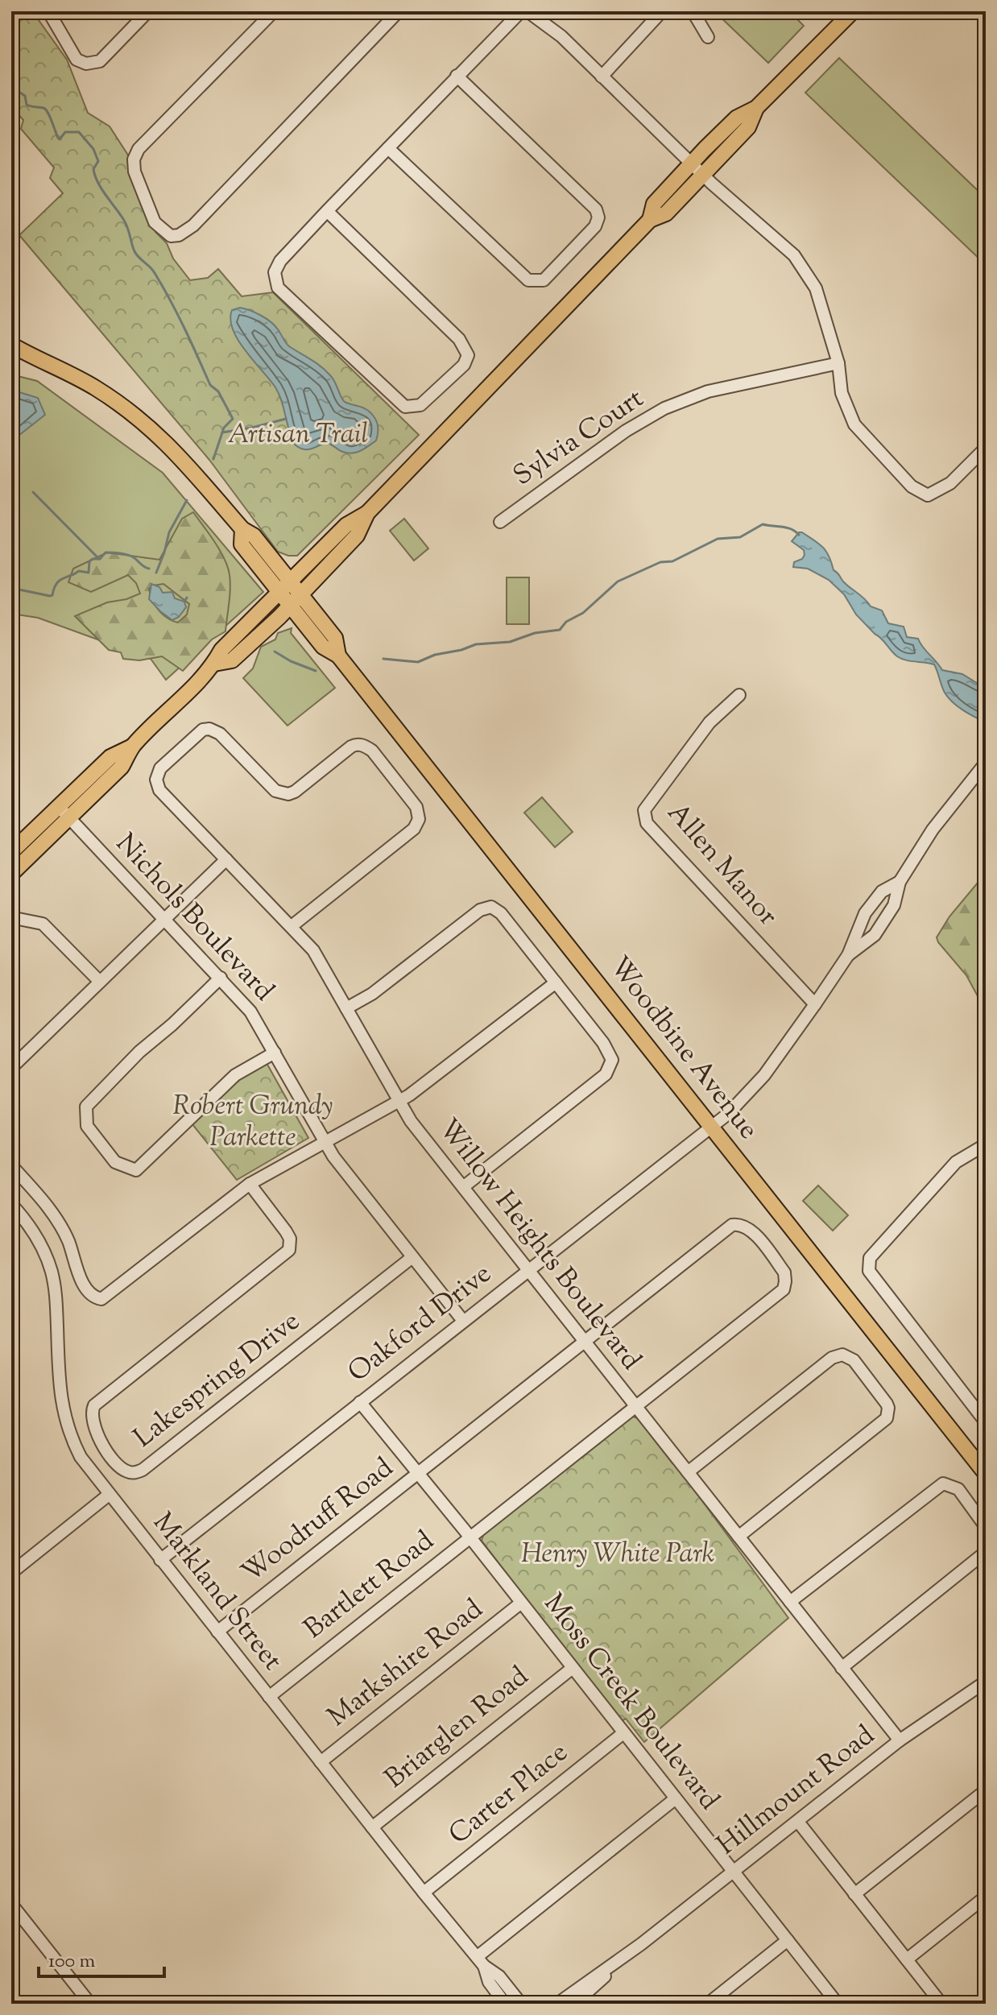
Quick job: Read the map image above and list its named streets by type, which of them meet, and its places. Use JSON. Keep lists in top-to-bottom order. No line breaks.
{"streets":{"main road":["Woodbine Avenue"],"street":["Sylvia Court","Allen Manor","Nichols Boulevard","Willow Heights Boulevard","Oakford Drive","Lakespring Drive","Woodruff Road","Bartlett Road","Markland Street","Markshire Road","Moss Creek Boulevard","Briarglen Road","Hillmount Road","Carter Place"]},"crossings":[["Allen Manor","Oakford Drive"],["Nichols Boulevard","Oakford Drive"],["Nichols Boulevard","Lakespring Drive"],["Woodbine Avenue","Oakford Drive"],["Willow Heights Boulevard","Oakford Drive"],["Willow Heights Boulevard","Woodruff Road"],["Willow Heights Boulevard","Bartlett Road"],["Willow Heights Boulevard","Hillmount Road"],["Oakford Drive","Markland Street"],["Oakford Drive","Moss Creek Boulevard"],["Woodruff Road","Bartlett Road"],["Woodruff Road","Markland Street"],["Woodruff Road","Moss Creek Boulevard"],["Bartlett Road","Markland Street"],["Bartlett Road","Moss Creek Boulevard"],["Markland Street","Markshire Road"],["Markland Street","Briarglen Road"],["Markland Street","Carter Place"],["Markshire Road","Moss Creek Boulevard"],["Moss Creek Boulevard","Briarglen Road"],["Moss Creek Boulevard","Hillmount Road"],["Moss Creek Boulevard","Carter Place"]],"parks":["Artisan Trail","Robert Grundy Parkette","Henry White Park"],"scale_bar":"100 m"}
